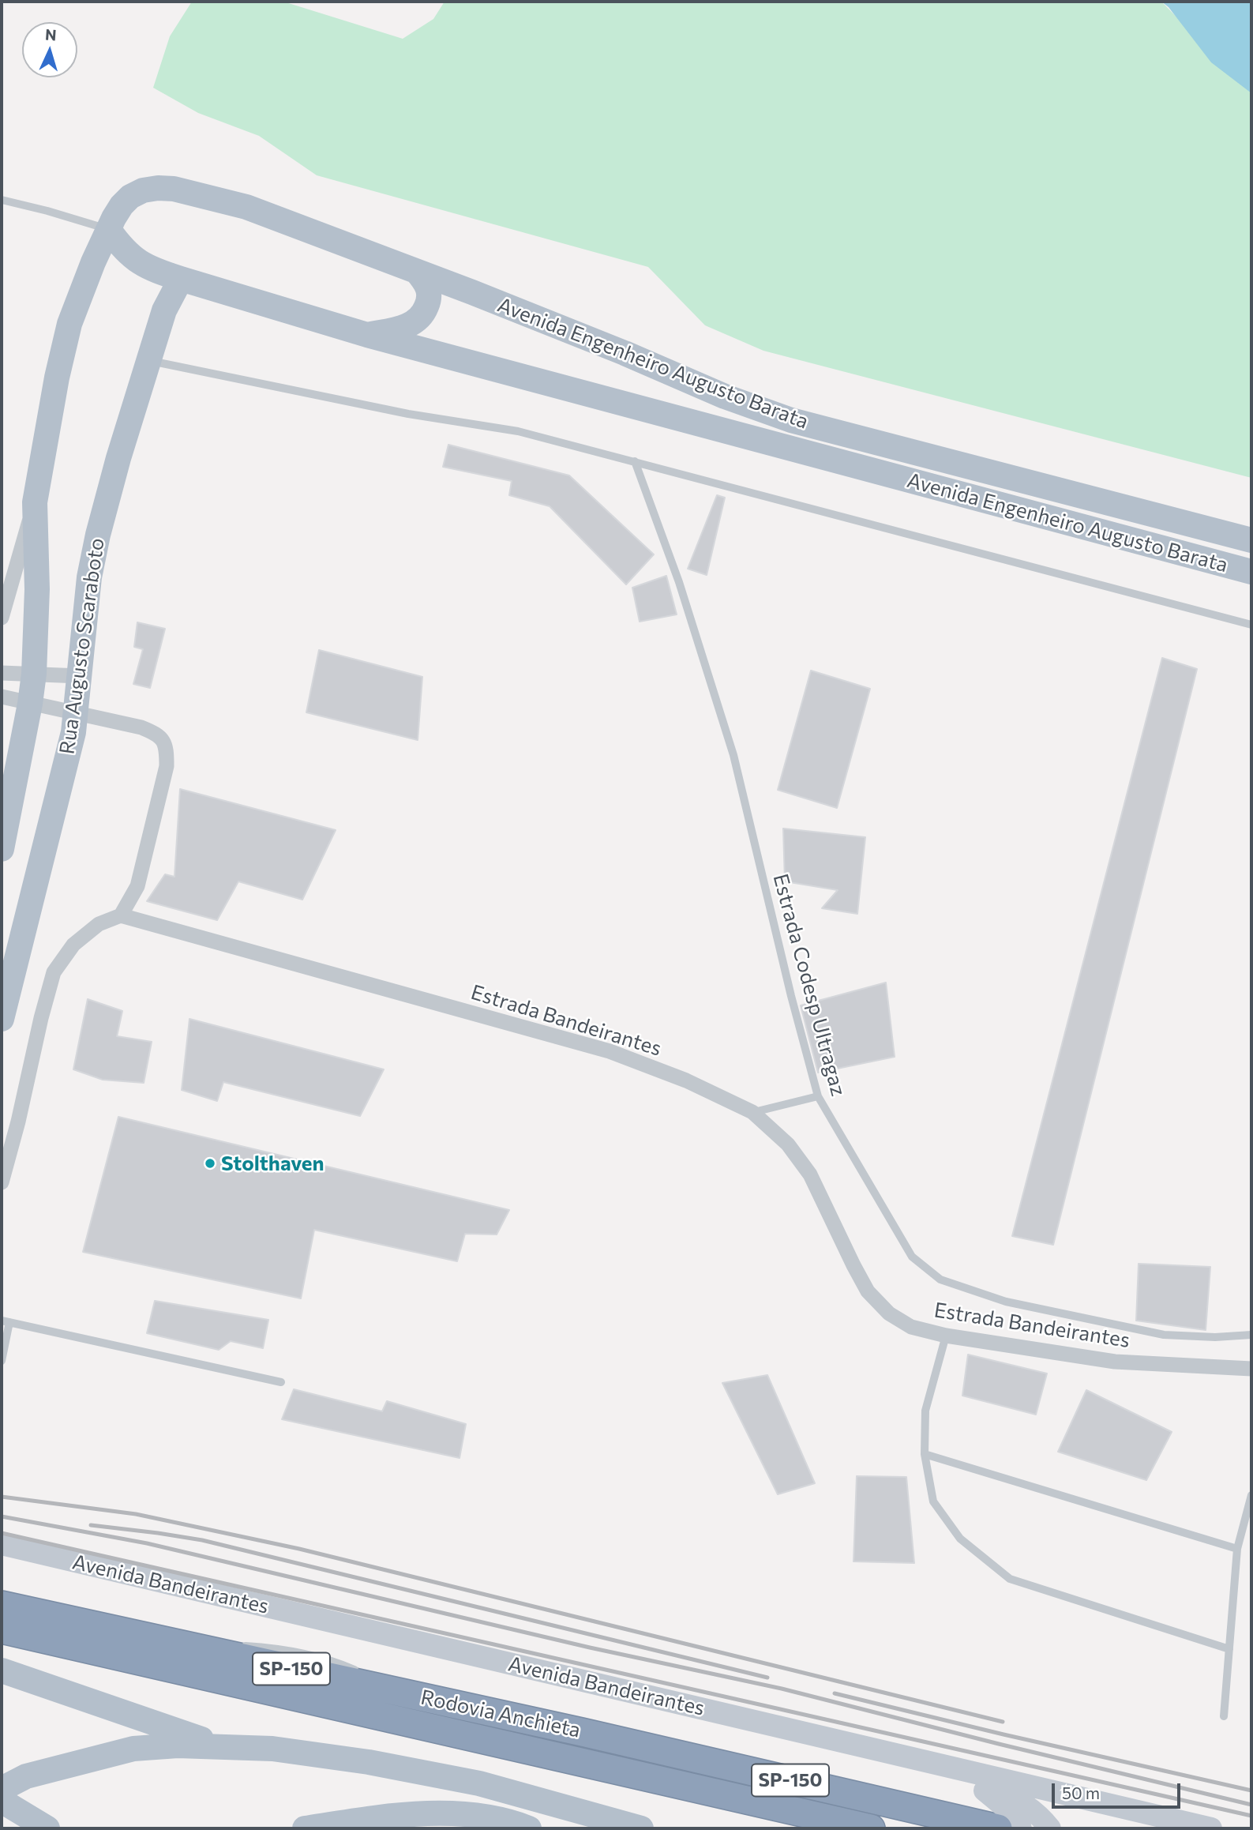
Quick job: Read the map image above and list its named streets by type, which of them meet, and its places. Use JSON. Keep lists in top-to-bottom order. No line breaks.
{"streets":{"highway":["SP-150","Rodovia Anchieta"],"main road":["Avenida Engenheiro Augusto Barata","Rua Augusto Scaraboto","Avenida Bandeirantes"],"street":["Estrada Bandeirantes"],"lane":["Estrada Codesp Ultragaz"]},"crossings":[["Avenida Engenheiro Augusto Barata","Rua Augusto Scaraboto"]],"places":["Stolthaven"],"scale_bar":"50 m","north":"top"}
